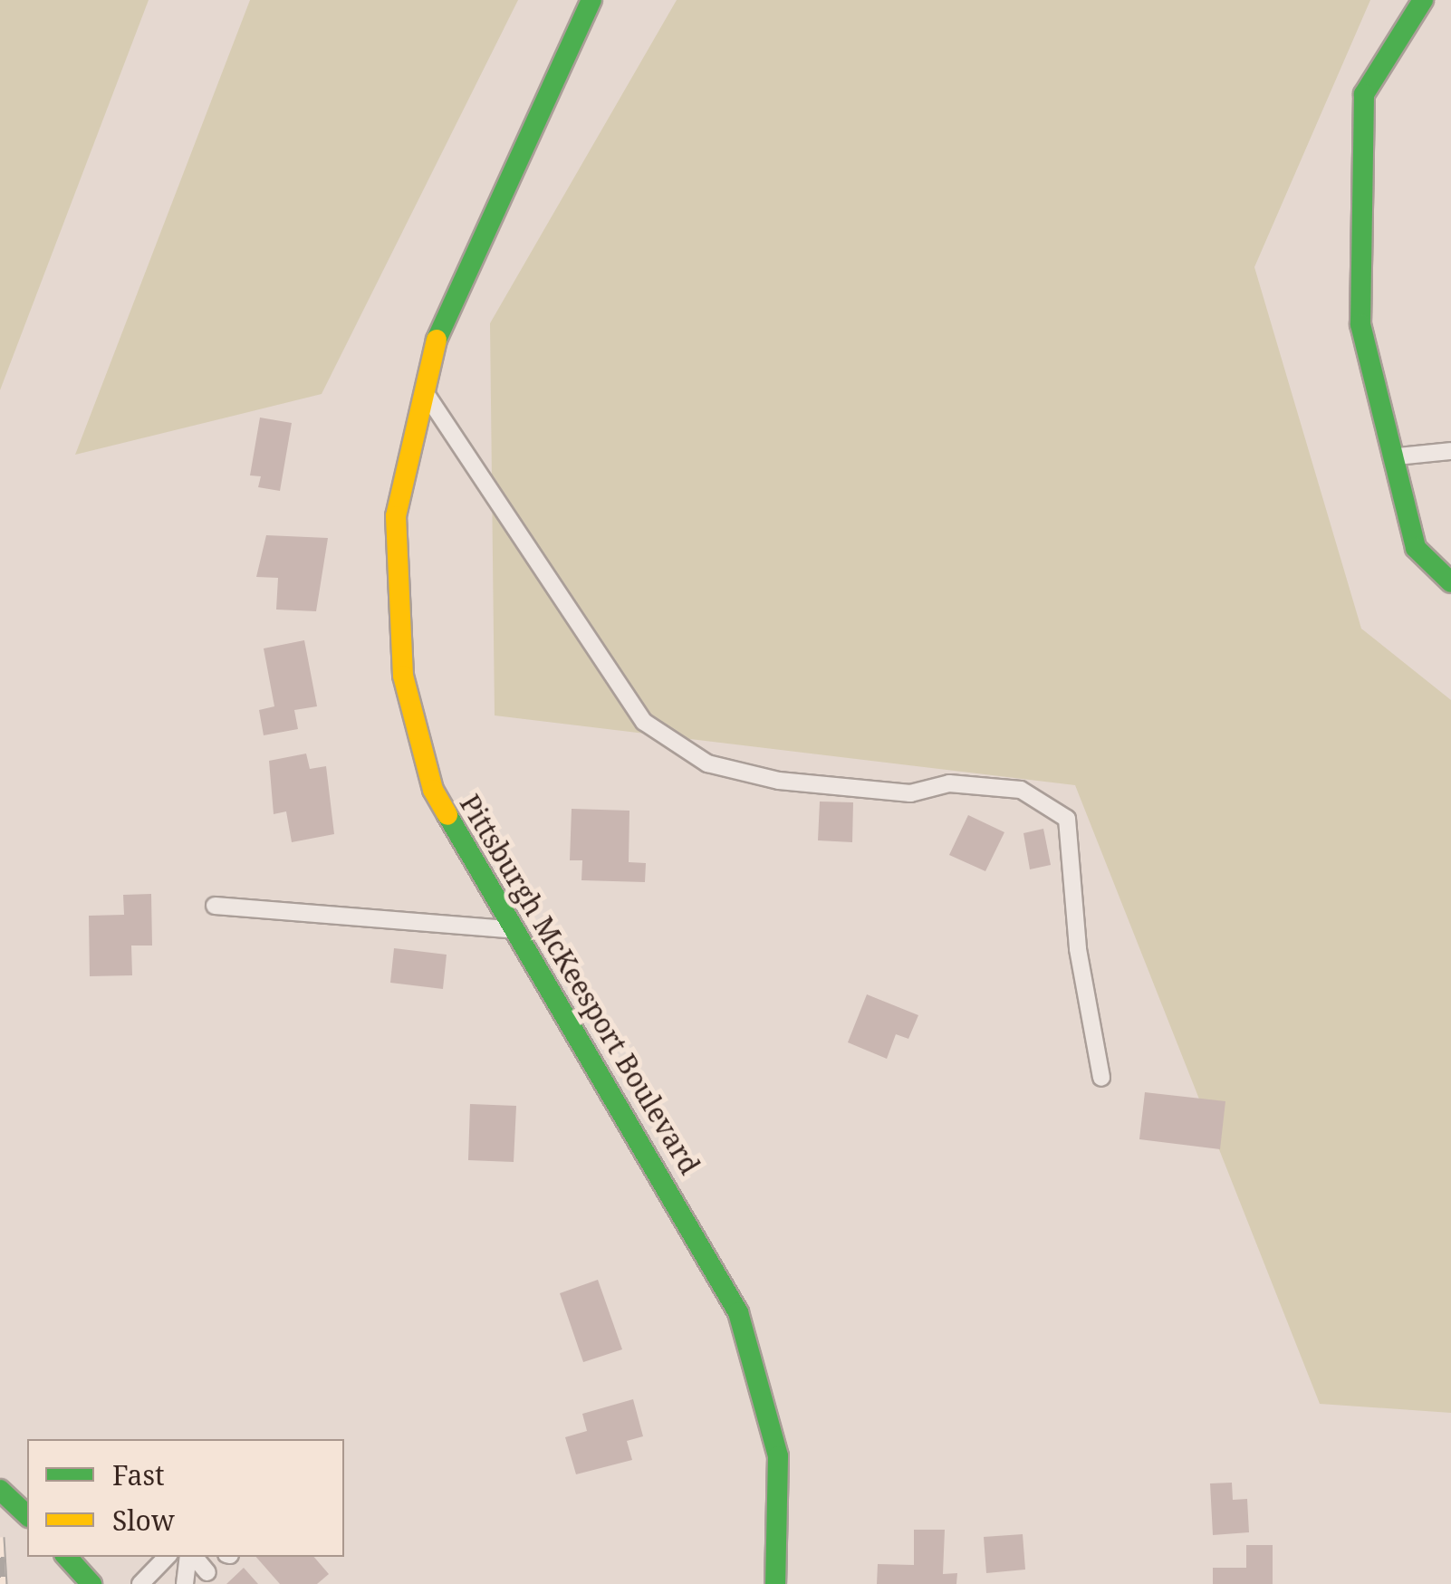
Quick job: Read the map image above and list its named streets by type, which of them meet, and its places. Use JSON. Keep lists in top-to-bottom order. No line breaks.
{"streets":{"main road":["Pittsburgh McKeesport Boulevard"]},"legend":["Fast","Slow"]}
